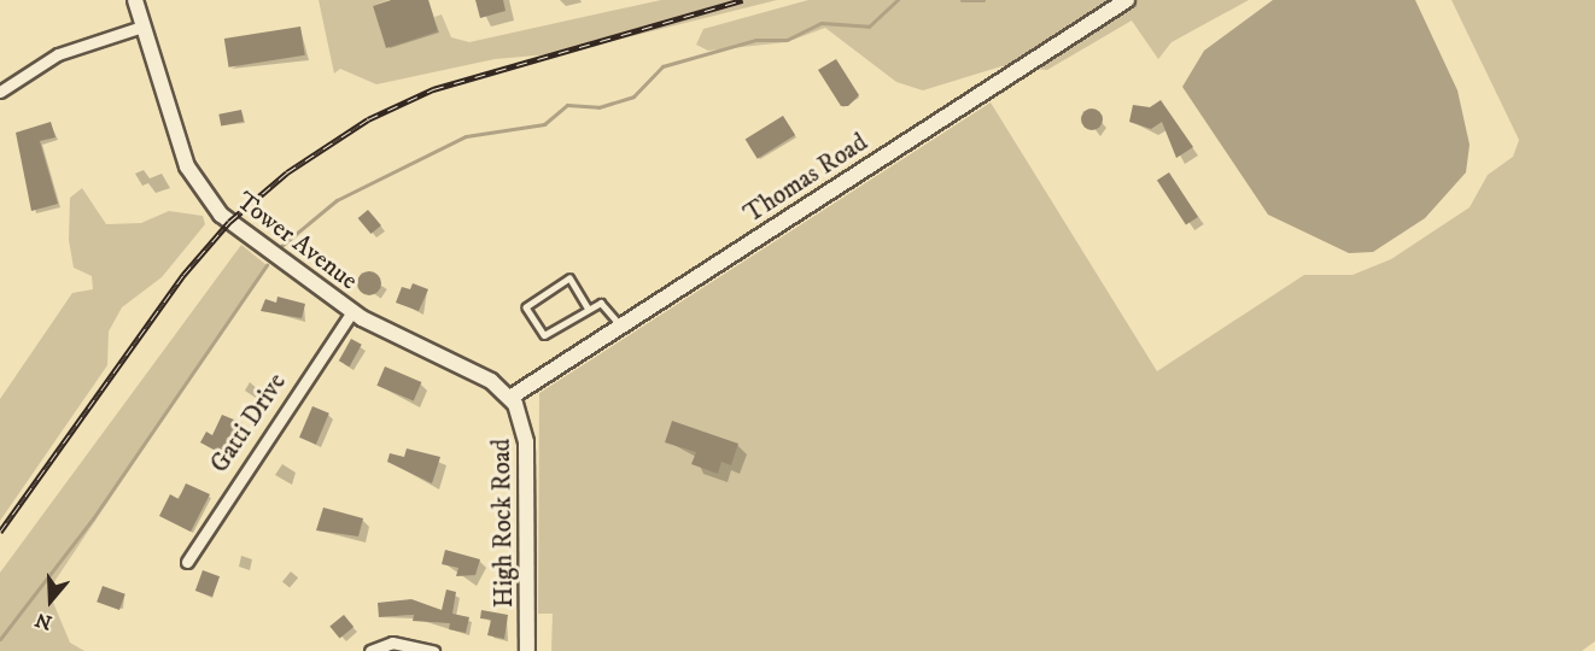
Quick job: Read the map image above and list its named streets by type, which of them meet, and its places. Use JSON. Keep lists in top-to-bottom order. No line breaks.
{"streets":{"main road":["Thomas Road","Tower Avenue","High Rock Road"],"street":["Gatti Drive"]},"crossings":[["Thomas Road","Tower Avenue"],["Thomas Road","High Rock Road"],["Tower Avenue","Gatti Drive"],["Tower Avenue","High Rock Road"]],"north":"bottom"}
